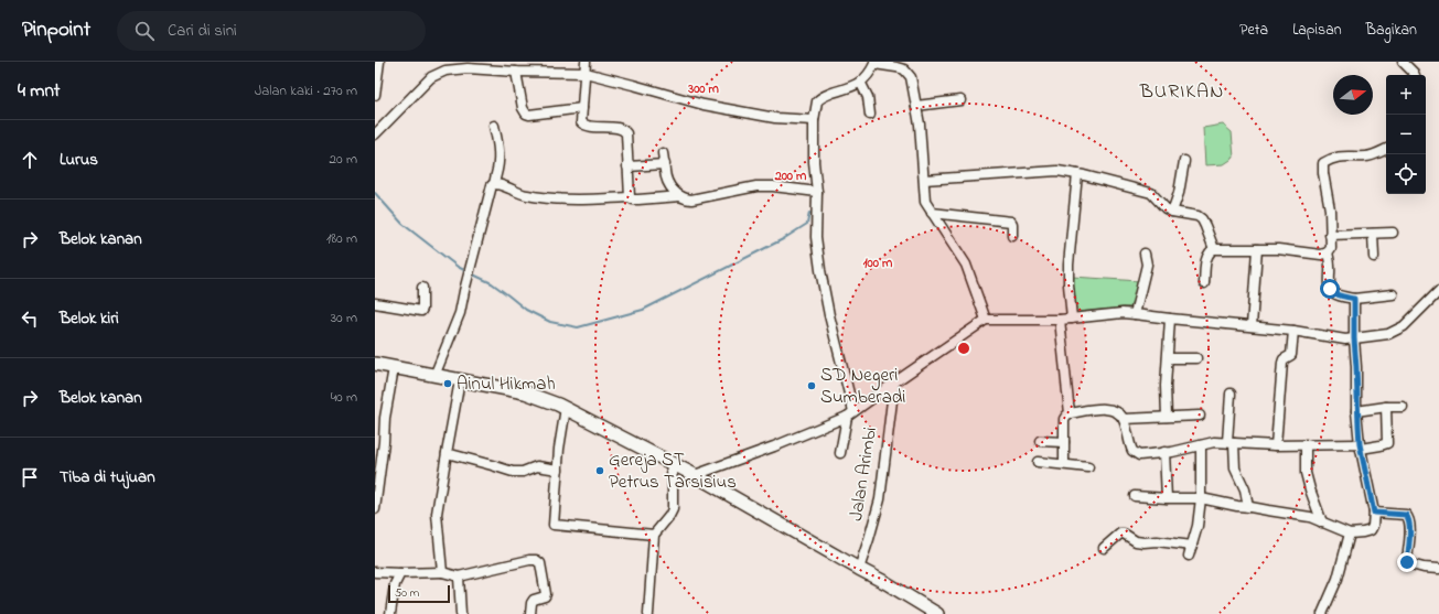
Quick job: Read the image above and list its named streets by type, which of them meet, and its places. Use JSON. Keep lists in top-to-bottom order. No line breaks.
{"streets":{"street":["Jalan Arimbi"]},"districts":["BURIKAN"],"places":["Ainul Hikmah","SD Negeri Sumberadi","Gereja ST Petrus Tarsisius"],"scale_bar":"50 m","north":"right","page":{"header":"Pinpoint","search":"Cari di sini","nav":["Peta","Lapisan","Bagikan"],"heading":["4 mnt","Jalan kaki · 270 m"],"map_buttons":["+","−"],"list":[["Lurus","20 m"],["Belok kanan","180 m"],["Belok kiri","30 m"],["Belok kanan","40 m"],"Tiba di tujuan"],"scale":"50 m"},"rings":["300 m","200 m","100 m"]}
